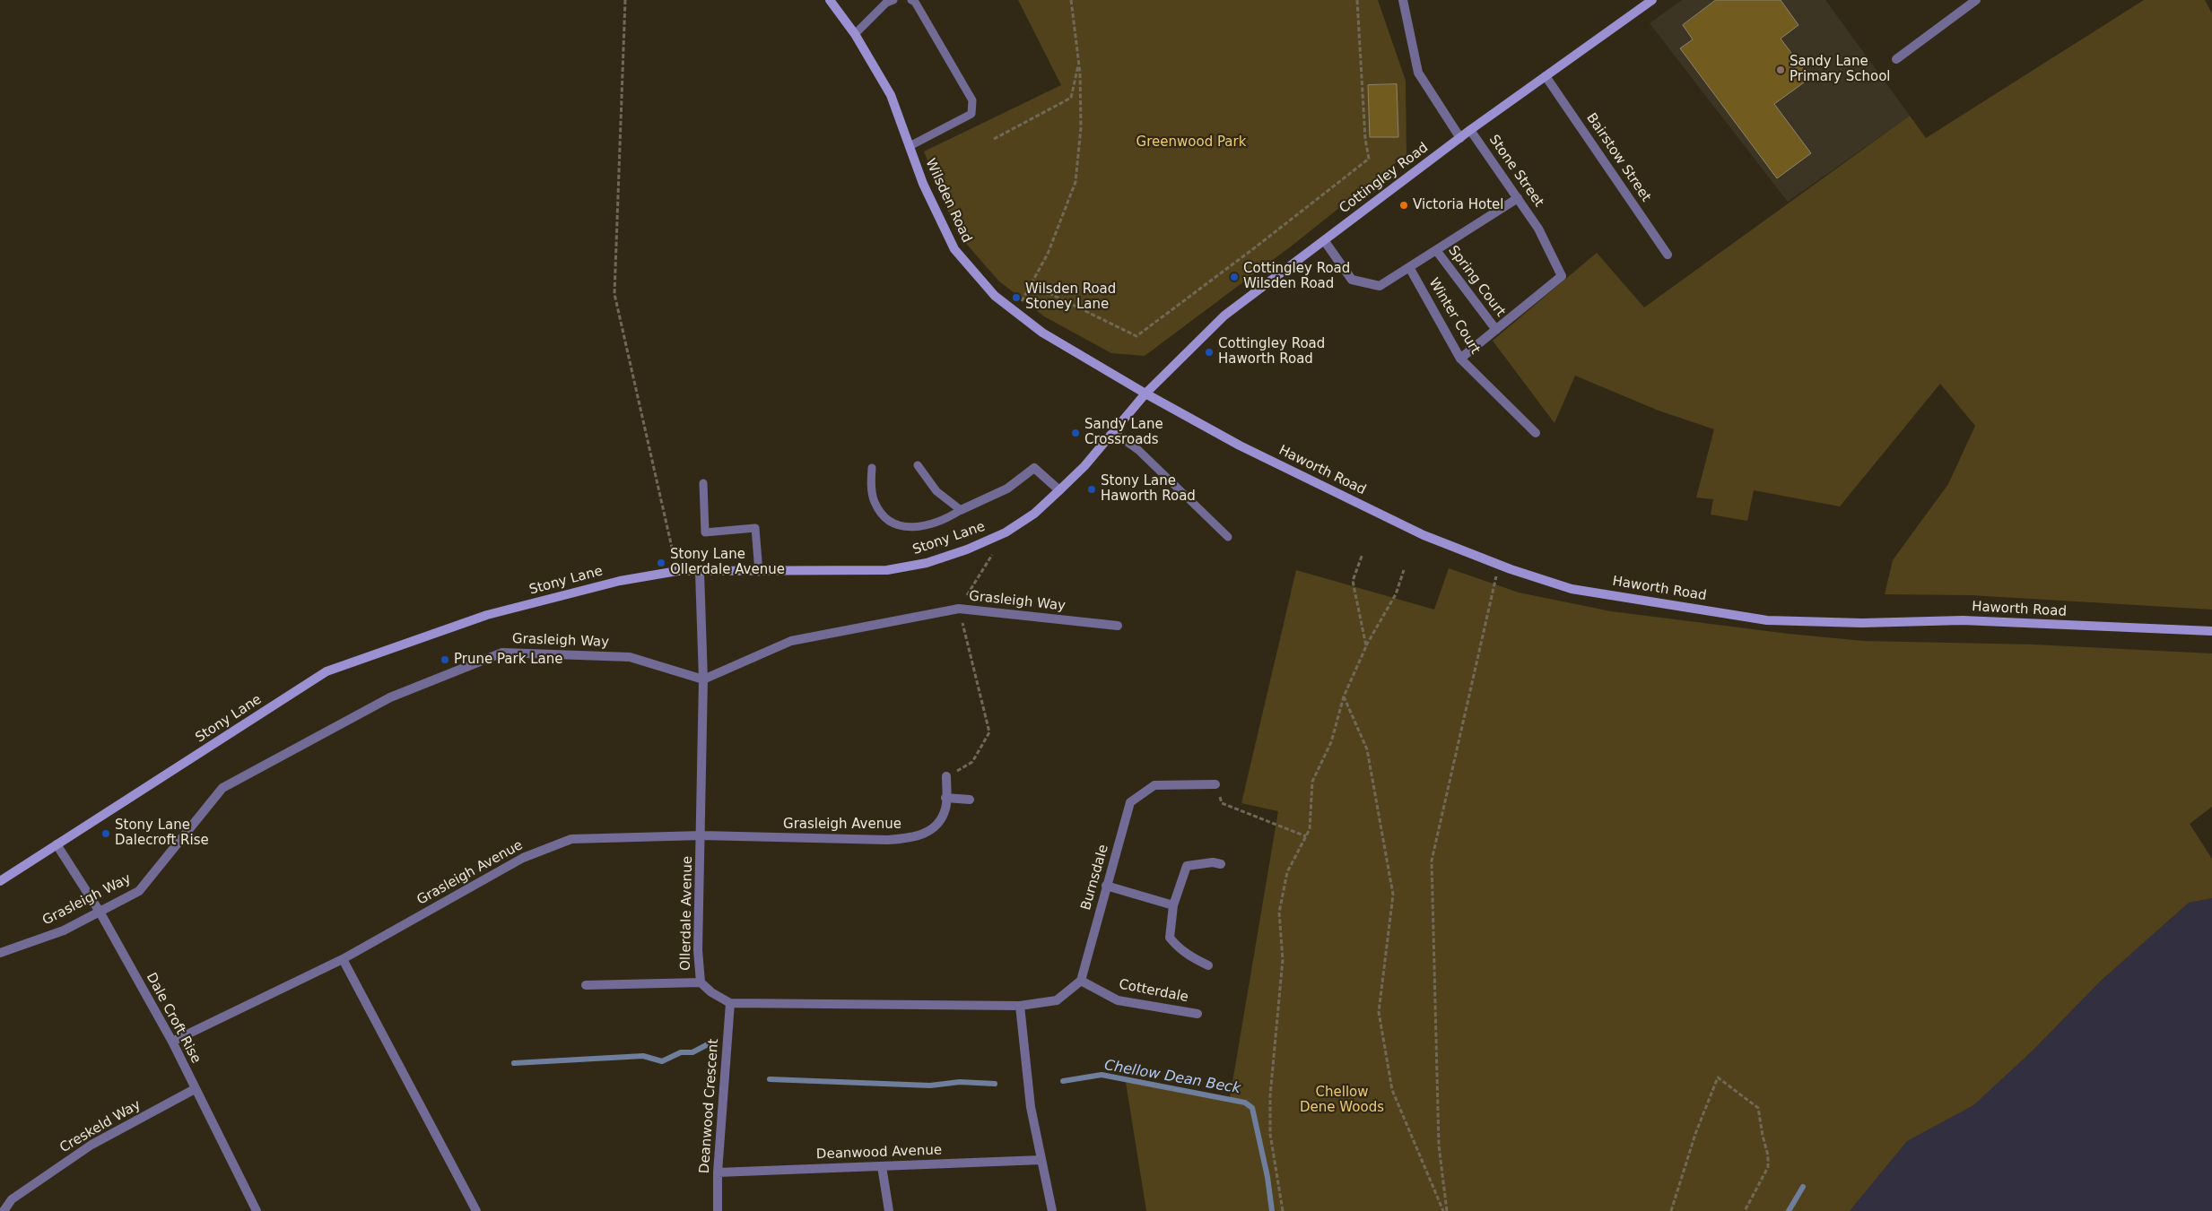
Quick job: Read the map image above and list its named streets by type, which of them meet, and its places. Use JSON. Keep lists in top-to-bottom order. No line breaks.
{"streets":{"main road":["Cottingley Road","Wilsden Road","Haworth Road","Stony Lane"],"street":["Bairstow Street","Stone Street","Spring Court","Winter Court","Grasleigh Way","Grasleigh Avenue","Burnsdale","Ollerdale Avenue","Cotterdale","Dale Croft Rise","Deanwood Crescent","Creskeld Way","Deanwood Avenue"]},"crossings":[["Bairstow Street","Cottingley Road"],["Stone Street","Cottingley Road"],["Stone Street","Spring Court"],["Cottingley Road","Wilsden Road"],["Cottingley Road","Haworth Road"],["Cottingley Road","Stony Lane"],["Wilsden Road","Haworth Road"],["Wilsden Road","Stony Lane"],["Haworth Road","Stony Lane"],["Stony Lane","Ollerdale Avenue"],["Stony Lane","Dale Croft Rise"],["Grasleigh Way","Ollerdale Avenue"],["Grasleigh Way","Dale Croft Rise"],["Grasleigh Avenue","Ollerdale Avenue"],["Grasleigh Avenue","Dale Croft Rise"],["Burnsdale","Cotterdale"],["Ollerdale Avenue","Deanwood Crescent"],["Dale Croft Rise","Creskeld Way"],["Deanwood Crescent","Deanwood Avenue"]],"water":["Chellow Dean Beck"],"parks":["Greenwood Park","Chellow Dene Woods"],"places":["Sandy Lane Primary School","Victoria Hotel","Cottingley Road Wilsden Road","Wilsden Road Stoney Lane","Cottingley Road Haworth Road","Sandy Lane Crossroads","Stony Lane Haworth Road","Stony Lane Ollerdale Avenue","Prune Park Lane","Stony Lane Dalecroft Rise"]}
